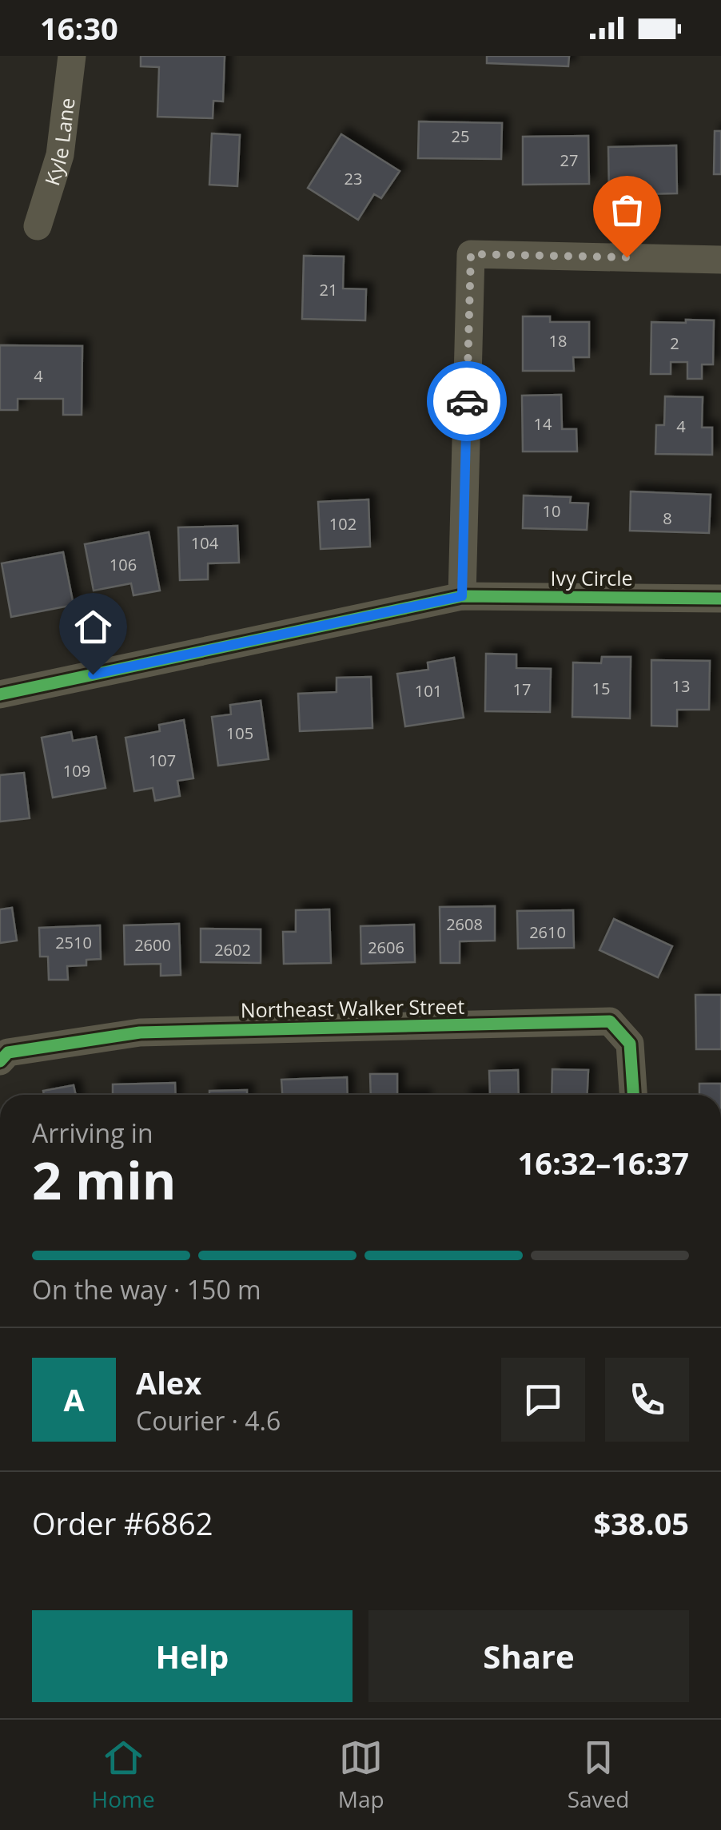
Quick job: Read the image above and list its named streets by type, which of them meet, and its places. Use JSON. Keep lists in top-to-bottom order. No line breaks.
{"streets":{"street":["Kyle Lane","Ivy Circle","Northeast Walker Street"]},"house_numbers":["25","27","23","21","18","2","4","14","4","10","8","102","104","106","13","15","17","101","105","107","109","2608","2610","2510","2600","2606","2602"],"page":{"status":"16:30","heading":["2 min","Arriving in","16:32–16:37"],"panel":["Alex","Courier · 4.6","Order #6862","$38.05"],"bar":"On the way · 150 m","round":"A","buttons":["Help","Share"],"tabs":["Home","Map","Saved"]}}
